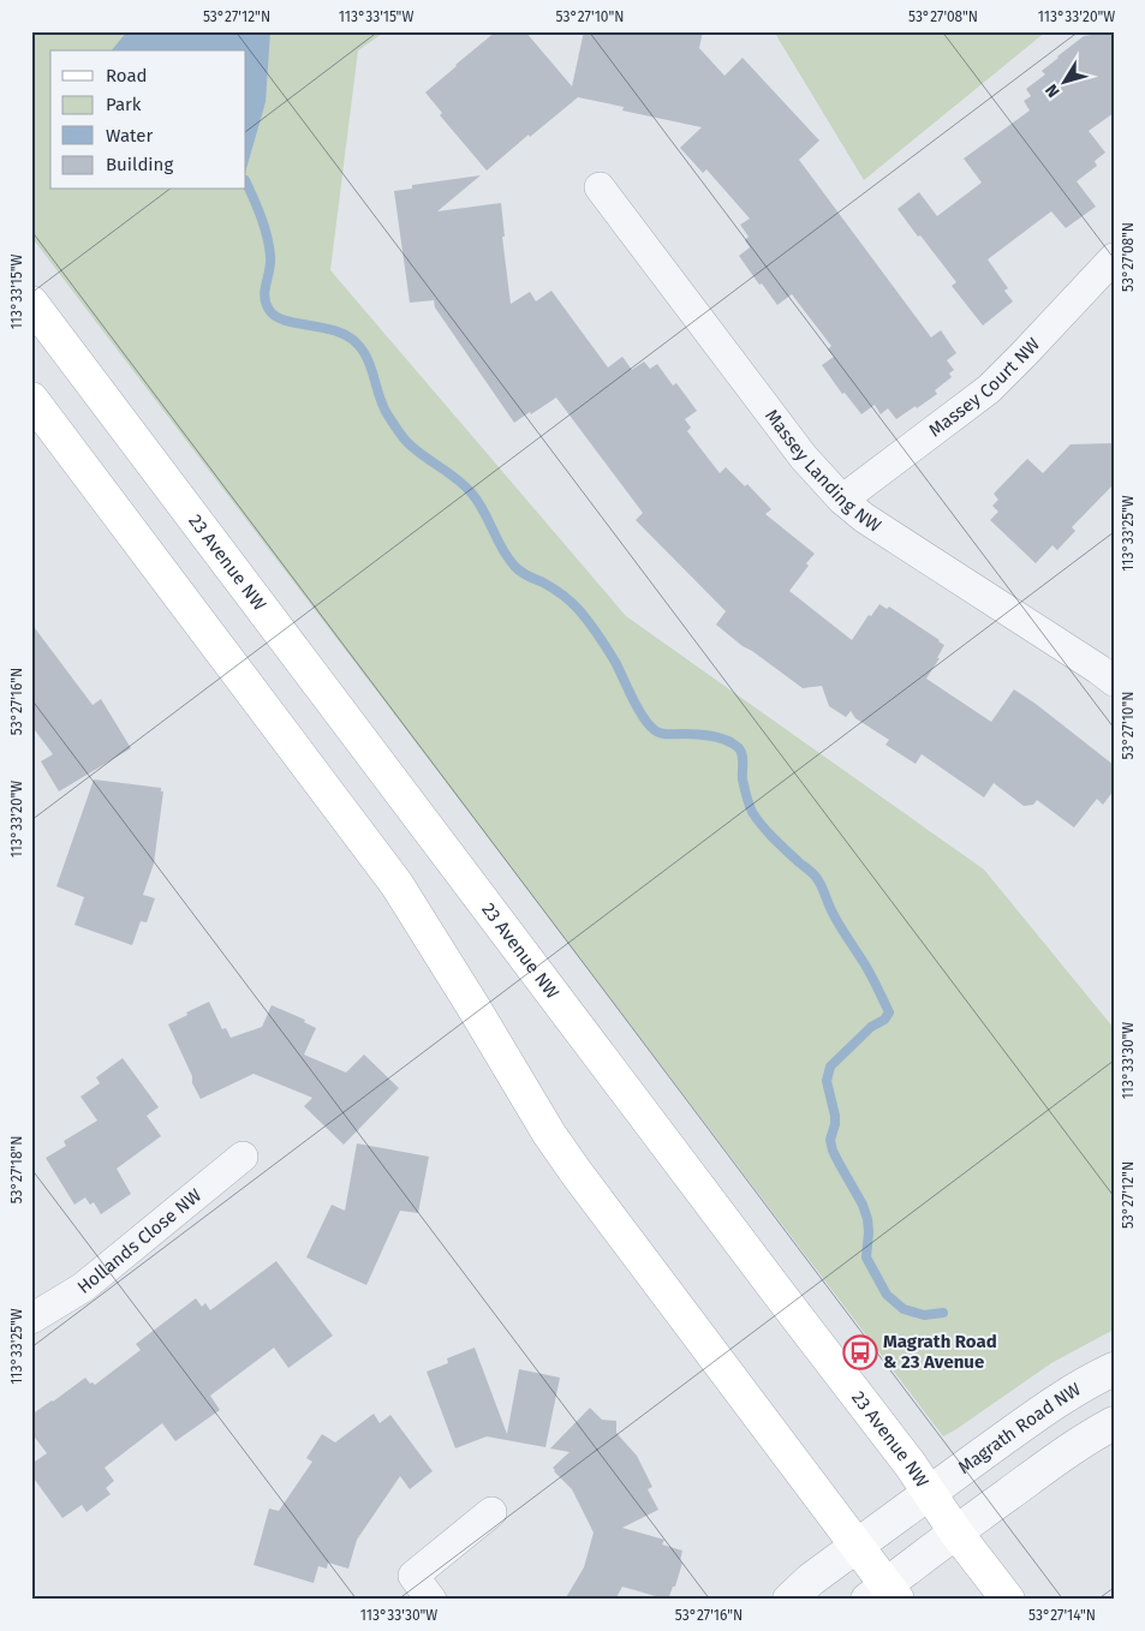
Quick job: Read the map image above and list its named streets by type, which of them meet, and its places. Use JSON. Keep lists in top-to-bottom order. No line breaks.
{"streets":{"main road":["23 Avenue NW"],"street":["Massey Court NW","Massey Landing NW","Hollands Close NW","Magrath Road NW"]},"crossings":[["Massey Court NW","Massey Landing NW"],["23 Avenue NW","Magrath Road NW"]],"places":{"bus stop":["Magrath Road & 23 Avenue"]},"legend":["Road","Park","Water","Building"],"north":"bottom left","coordinates":["53°27'12\"N","113°33'15\"W","53°27'10\"N","53°27'08\"N","113°33'20\"W","113°33'25\"W","53°27'16\"N","113°33'30\"W","53°27'18\"N","53°27'14\"N"]}
